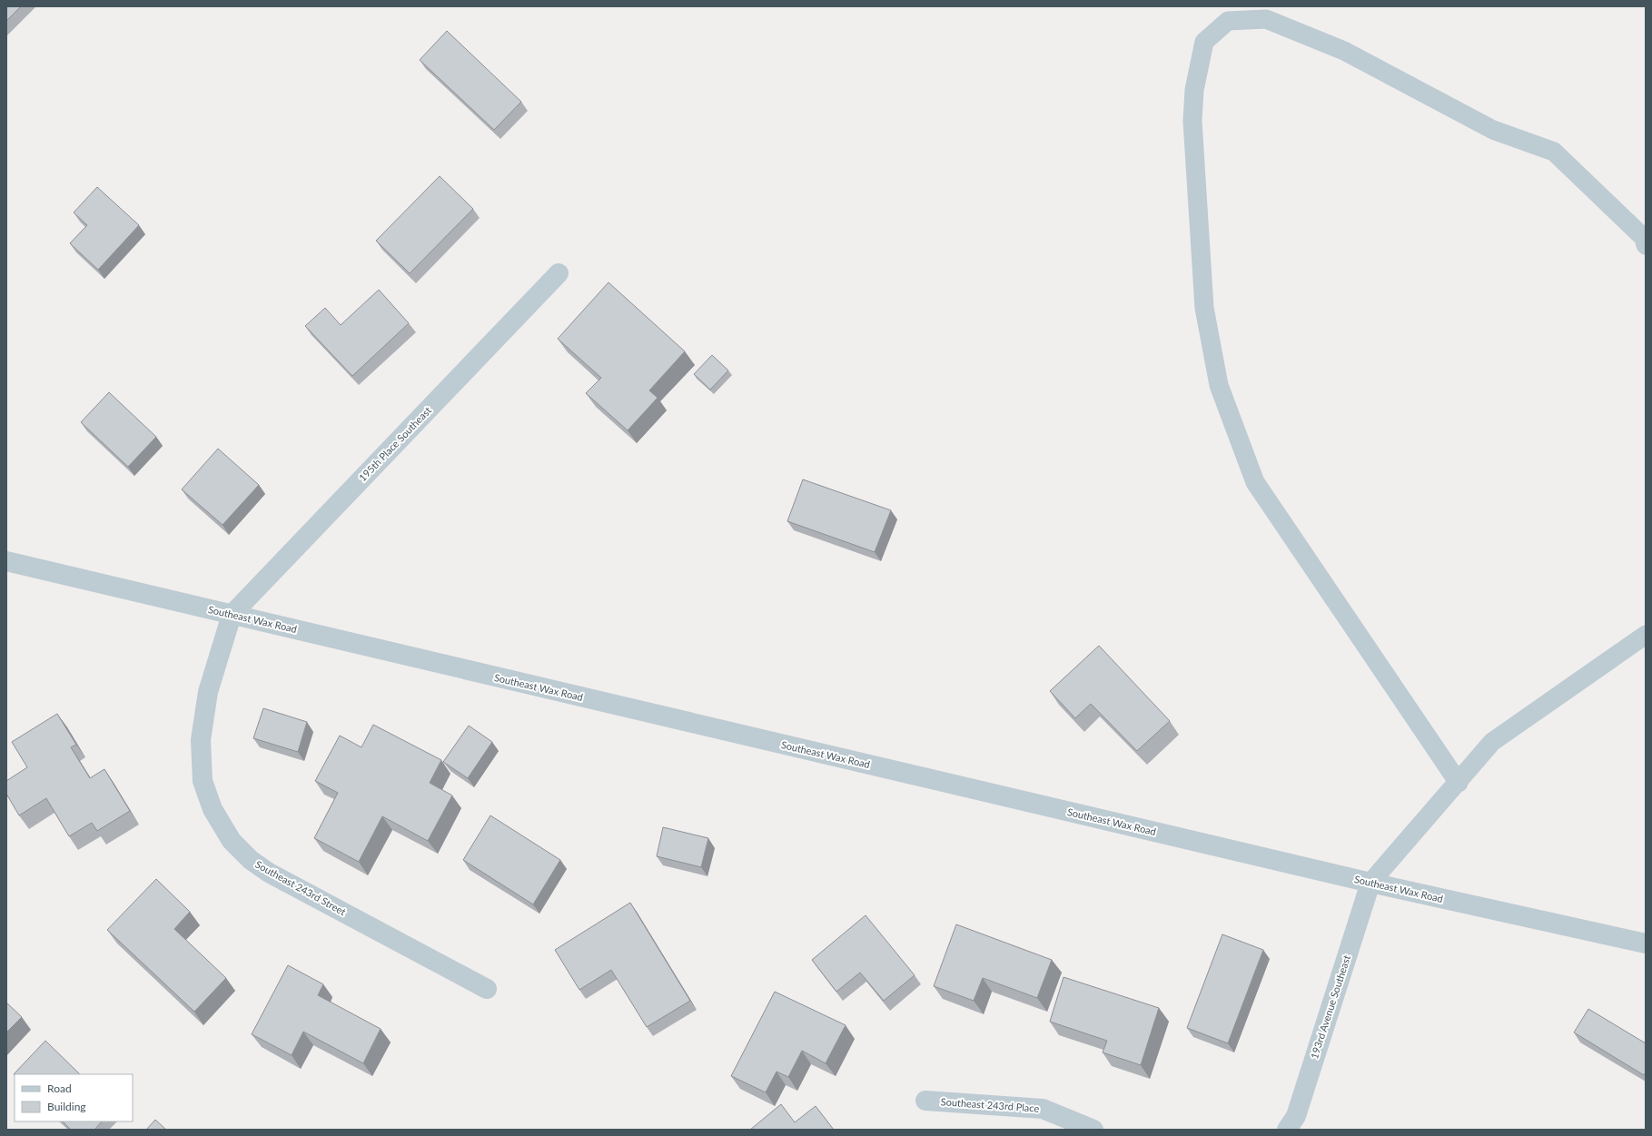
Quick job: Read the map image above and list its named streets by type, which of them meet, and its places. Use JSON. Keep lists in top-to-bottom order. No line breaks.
{"streets":{"street":["195th Place Southeast","Southeast Wax Road","Southeast 243rd Street","193rd Avenue Southeast","Southeast 243rd Place"]},"crossings":[["195th Place Southeast","Southeast Wax Road"],["195th Place Southeast","Southeast 243rd Street"],["Southeast Wax Road","Southeast 243rd Street"],["Southeast Wax Road","193rd Avenue Southeast"]],"legend":["Road","Building"]}
